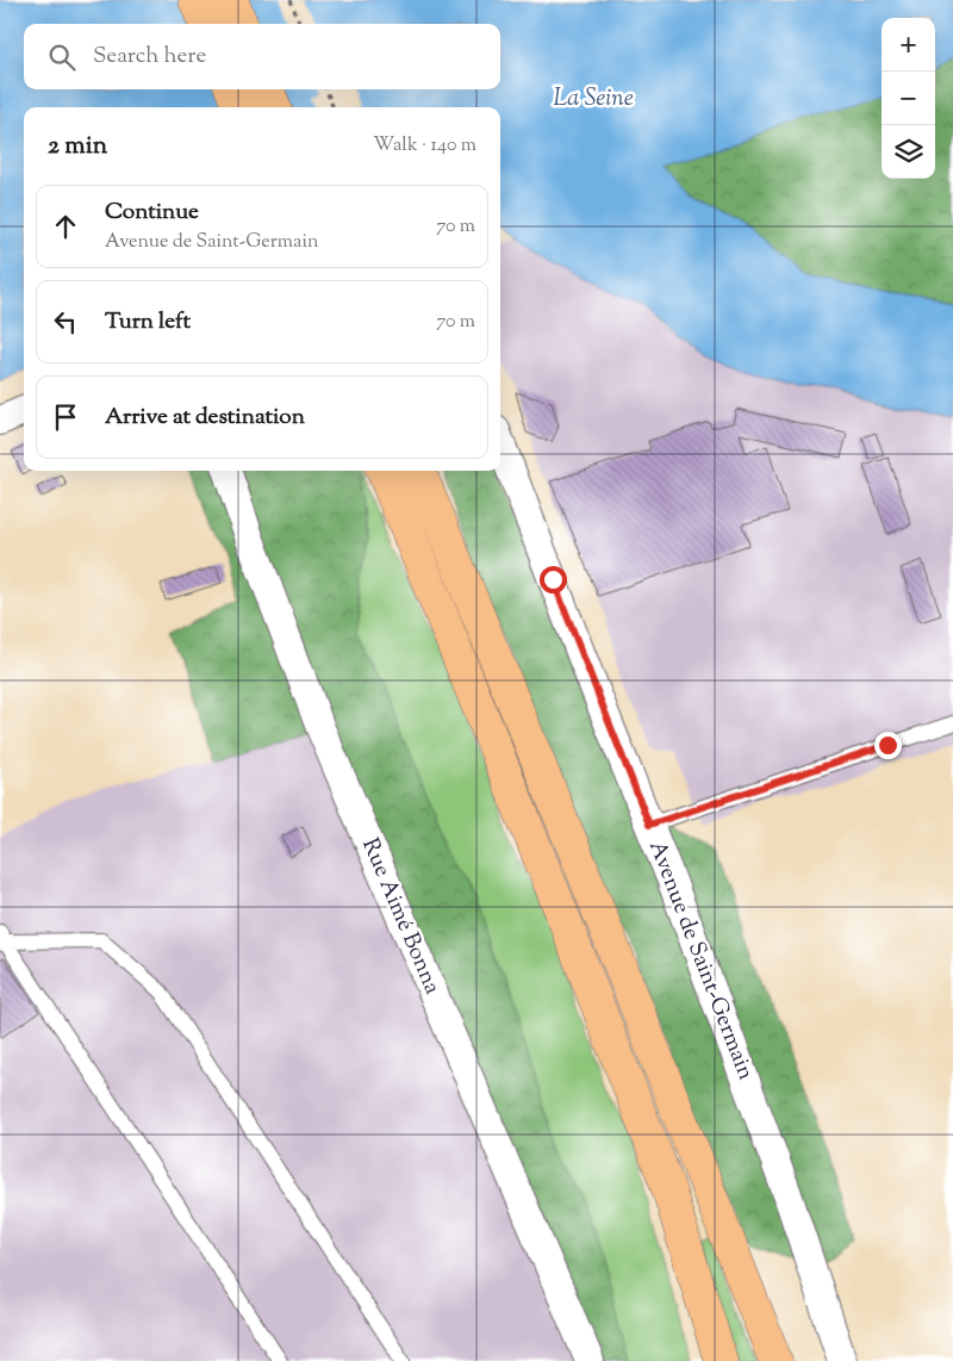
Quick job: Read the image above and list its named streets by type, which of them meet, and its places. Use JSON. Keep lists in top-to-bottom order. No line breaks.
{"streets":{"street":["Rue Aimé Bonna","Avenue de Saint-Germain"]},"water":["La Seine"],"page":{"map_buttons":["+","−"],"search":"Search here","heading":["2 min","Walk · 140 m"],"list":[["Continue","Avenue de Saint-Germain","70 m"],["Turn left","70 m"],"Arrive at destination"]}}
